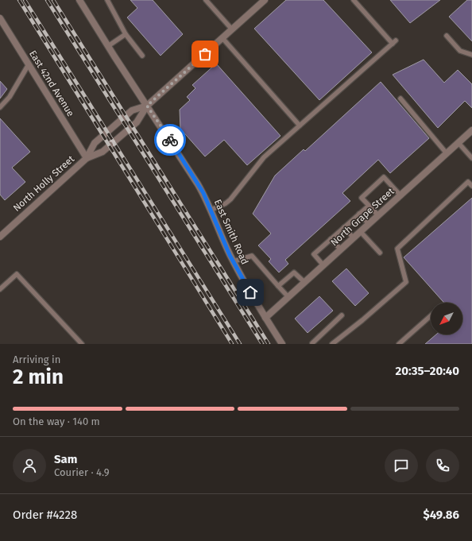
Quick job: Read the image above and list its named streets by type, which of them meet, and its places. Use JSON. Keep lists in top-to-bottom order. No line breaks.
{"streets":{"street":["East 42nd Avenue","North Holly Street","North Grape Street","East Smith Road"]},"crossings":[["East 42nd Avenue","North Holly Street"],["North Holly Street","East Smith Road"],["North Grape Street","East Smith Road"]],"north":"bottom left","page":{"heading":["2 min","Arriving in","20:35–20:40"],"panel":["Sam","Courier · 4.9","Order #4228","$49.86"],"bar":"On the way · 140 m"}}
